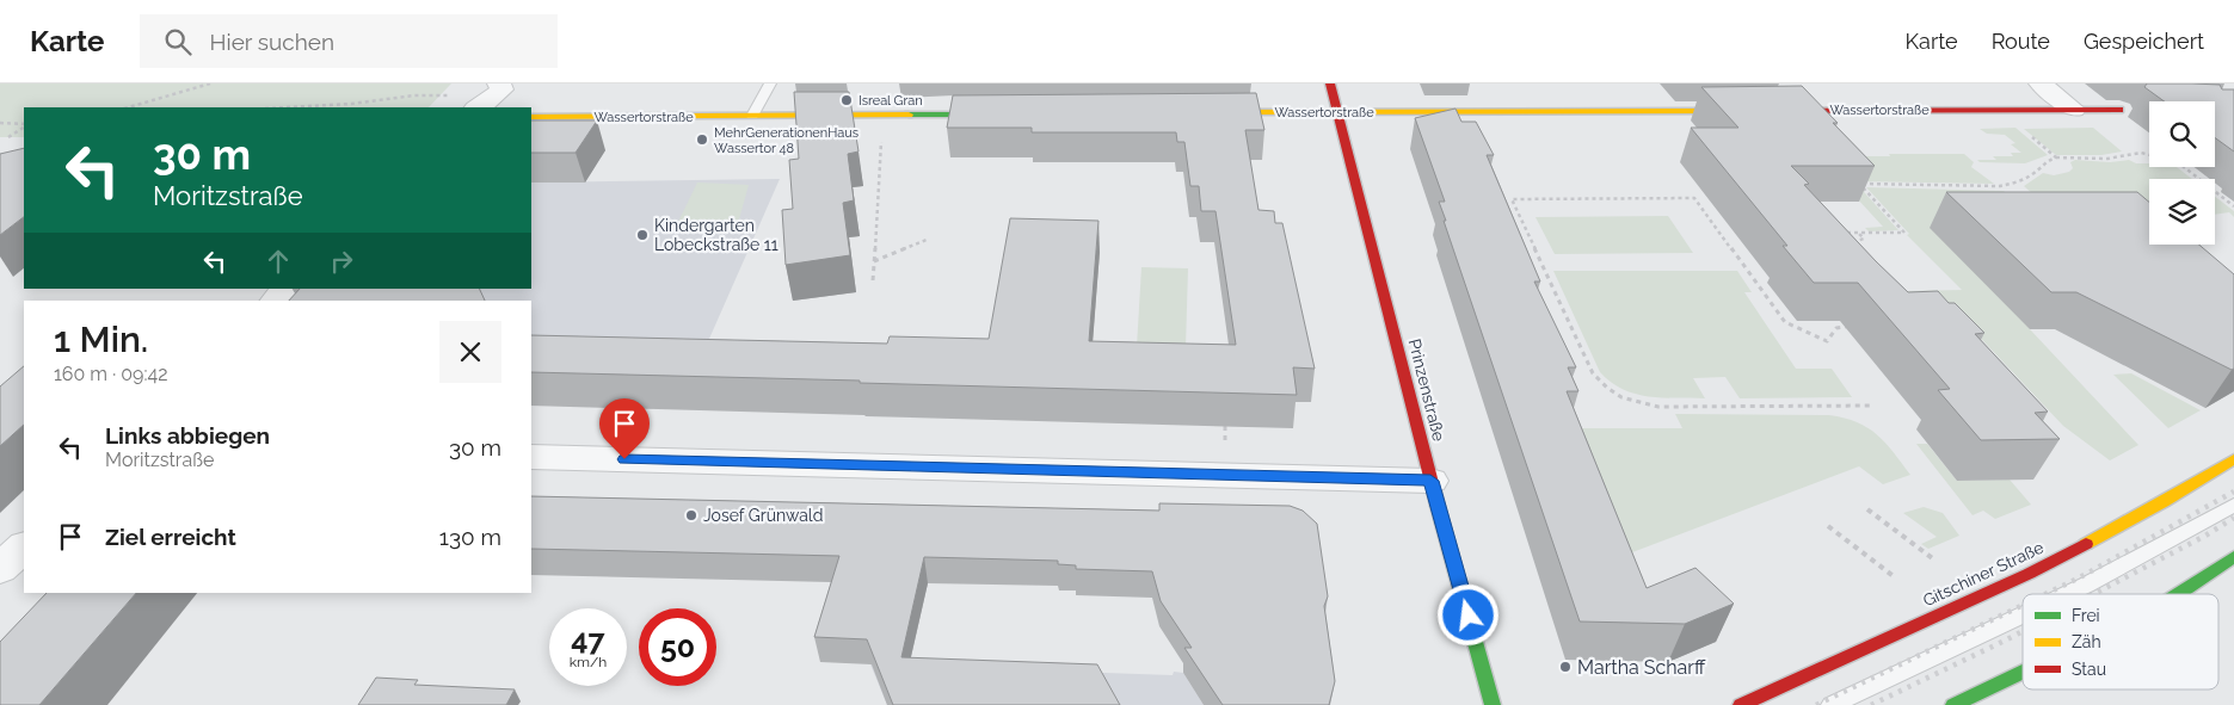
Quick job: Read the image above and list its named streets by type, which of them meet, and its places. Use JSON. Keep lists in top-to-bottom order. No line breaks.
{"streets":{"main road":["Wassertorstraße","Prinzenstraße","Gitschiner Straße"]},"crossings":[["Wassertorstraße","Prinzenstraße"]],"places":["Isreal Gran","MehrGenerationenHaus Wassertor 48","Kindergarten Lobeckstraße 11","Josef Grünwald","Martha Scharff"],"legend":["Frei","Zäh","Stau"],"page":{"header":"Karte","search":"Hier suchen","nav":["Karte","Route","Gespeichert"],"turn":["30 m","Moritzstraße"],"heading":["1 Min.","160 m · 09:42"],"list":[{"name":"Links abbiegen","note":"Moritzstraße","value":"30 m"},{"name":"Ziel erreicht","value":"130 m"}],"speed":"47 km/h","limit":"50"}}
